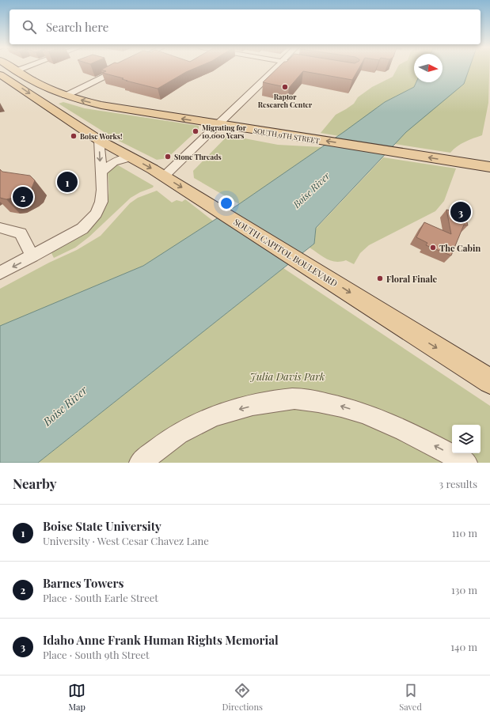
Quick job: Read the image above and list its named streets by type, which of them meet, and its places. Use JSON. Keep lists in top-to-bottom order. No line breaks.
{"streets":{"main road":["SOUTH 9TH STREET","SOUTH CAPITOL BOULEVARD"]},"one_way":["SOUTH 9TH STREET","SOUTH CAPITOL BOULEVARD"],"water":["Boise River"],"parks":["Julia Davis Park"],"places":["Raptor Research Center","Migrating for 10,000 Years","Boise Works!","Stone Threads","The Cabin","Floral Finale"],"north":"right","page":{"search":"Search here","pins":["1","2","3"],"heading":["Nearby","3 results"],"list":[{"mark":"1","name":"Boise State University","note":"University · West Cesar Chavez Lane","value":"110 m"},{"mark":"2","name":"Barnes Towers","note":"Place · South Earle Street","value":"130 m"},{"mark":"3","name":"Idaho Anne Frank Human Rights Memorial","note":"Place · South 9th Street","value":"140 m"}],"nav":["Map","Directions","Saved"]}}
